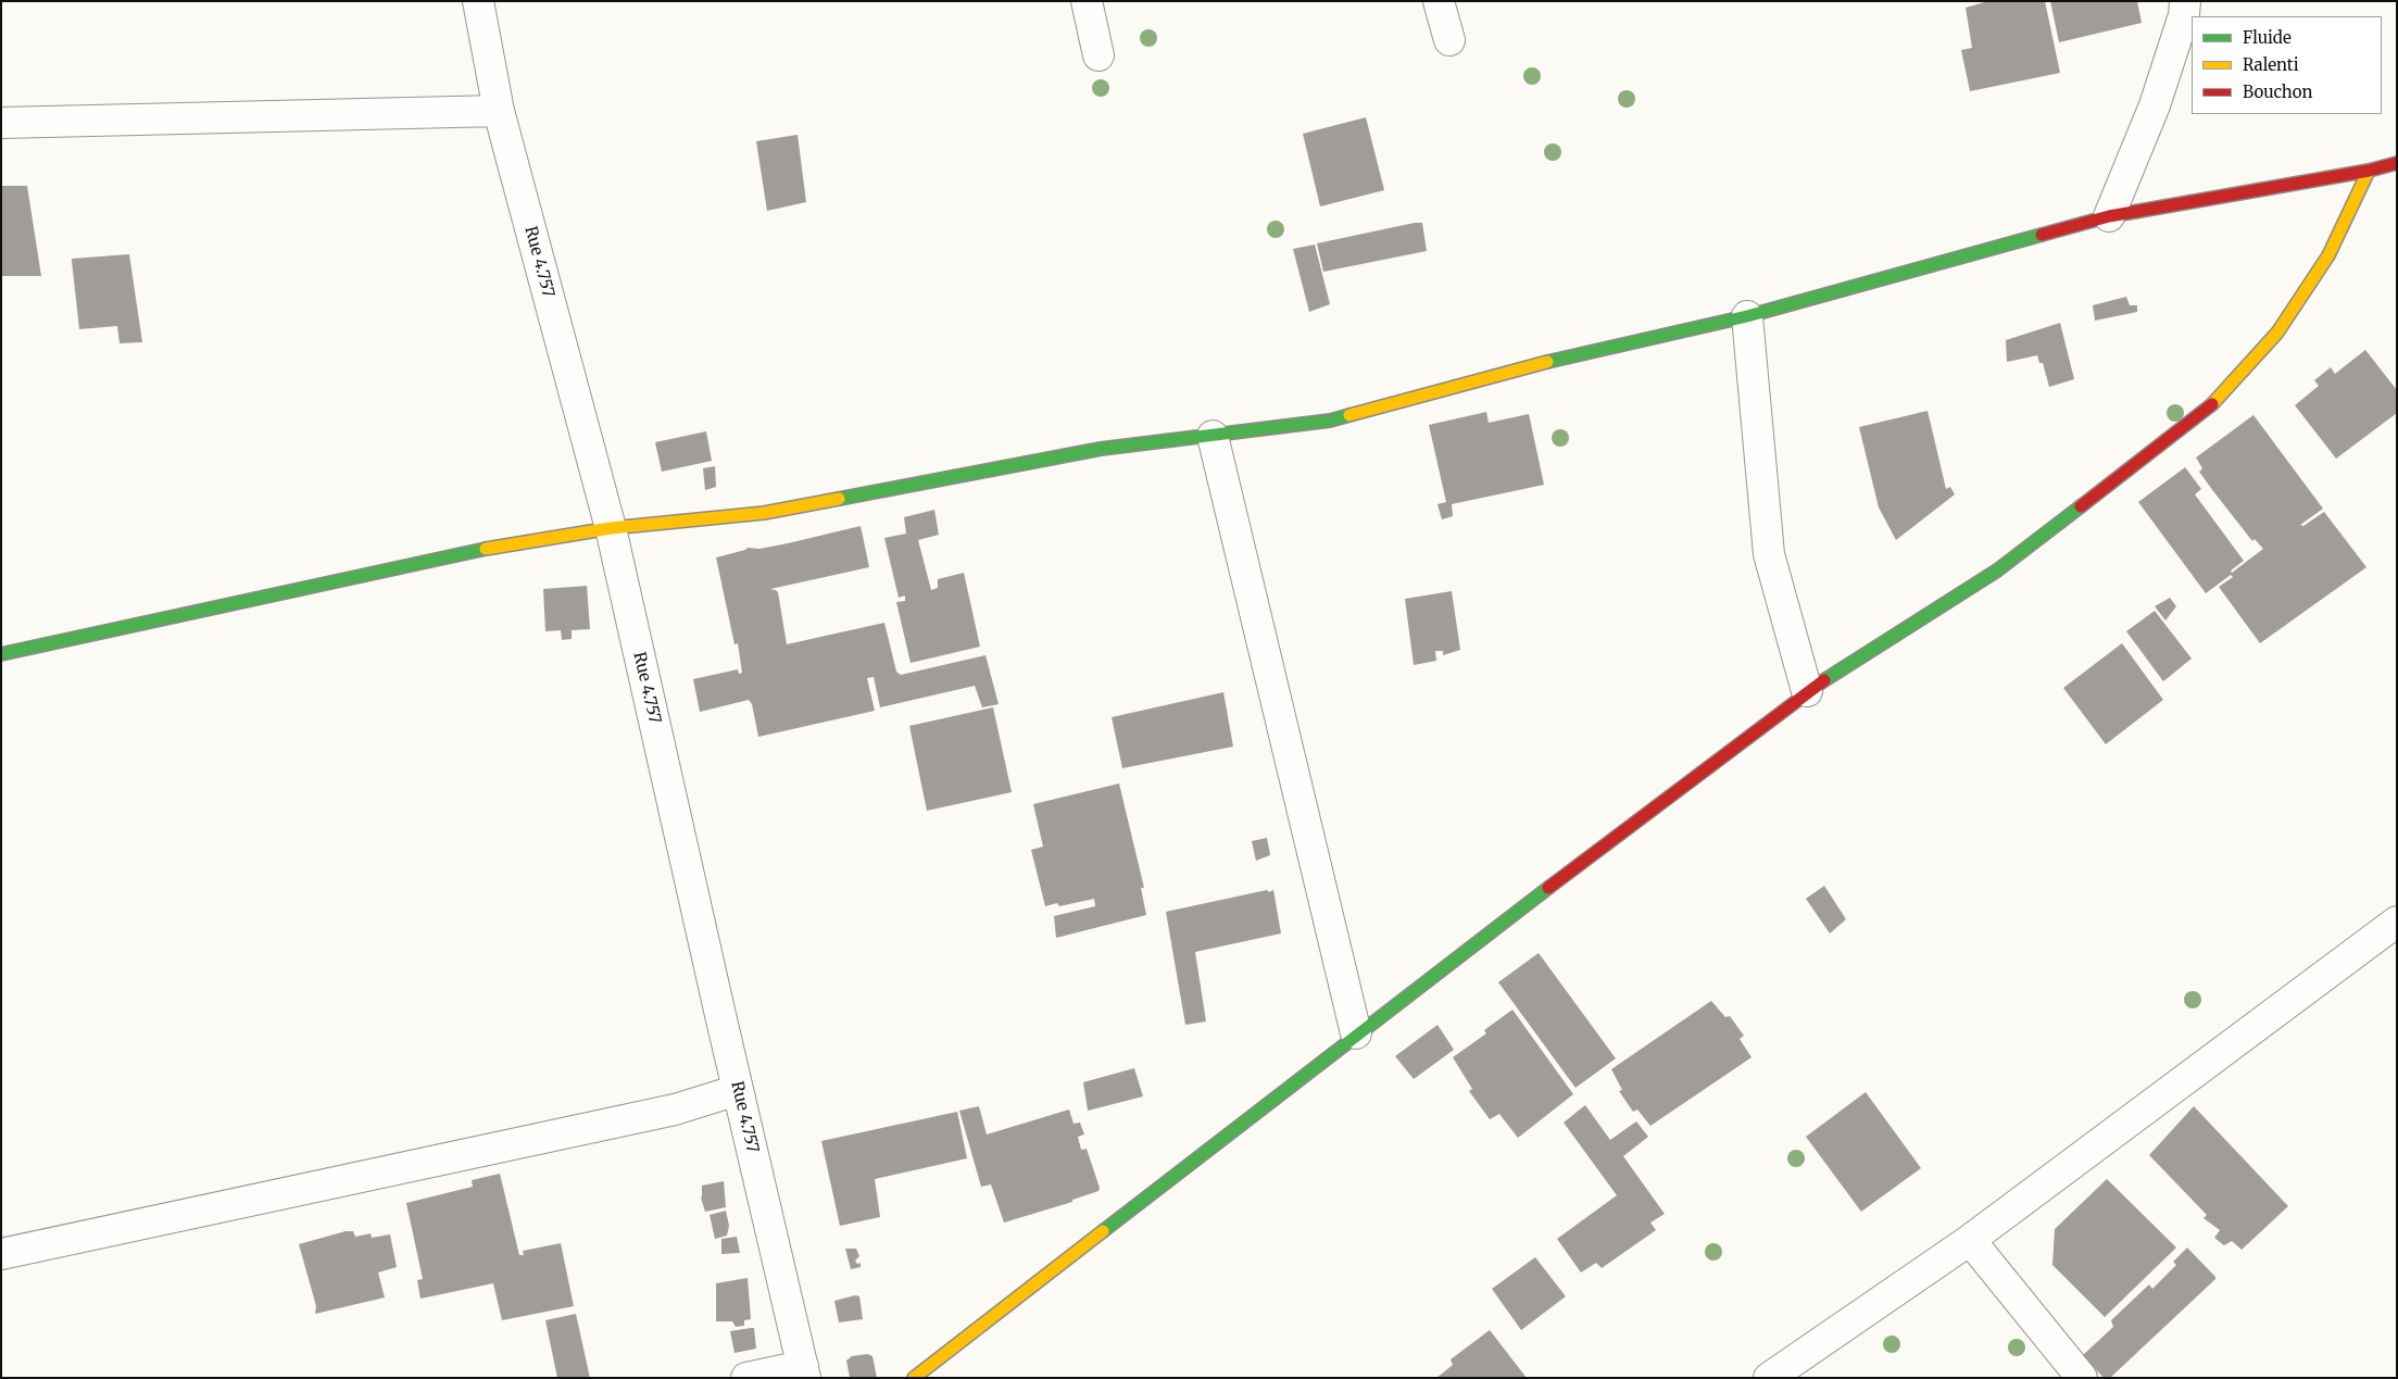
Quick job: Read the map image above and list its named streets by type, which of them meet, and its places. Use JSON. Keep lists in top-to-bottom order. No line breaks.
{"streets":{"street":["Rue 4.757"]},"legend":["Fluide","Ralenti","Bouchon"]}
